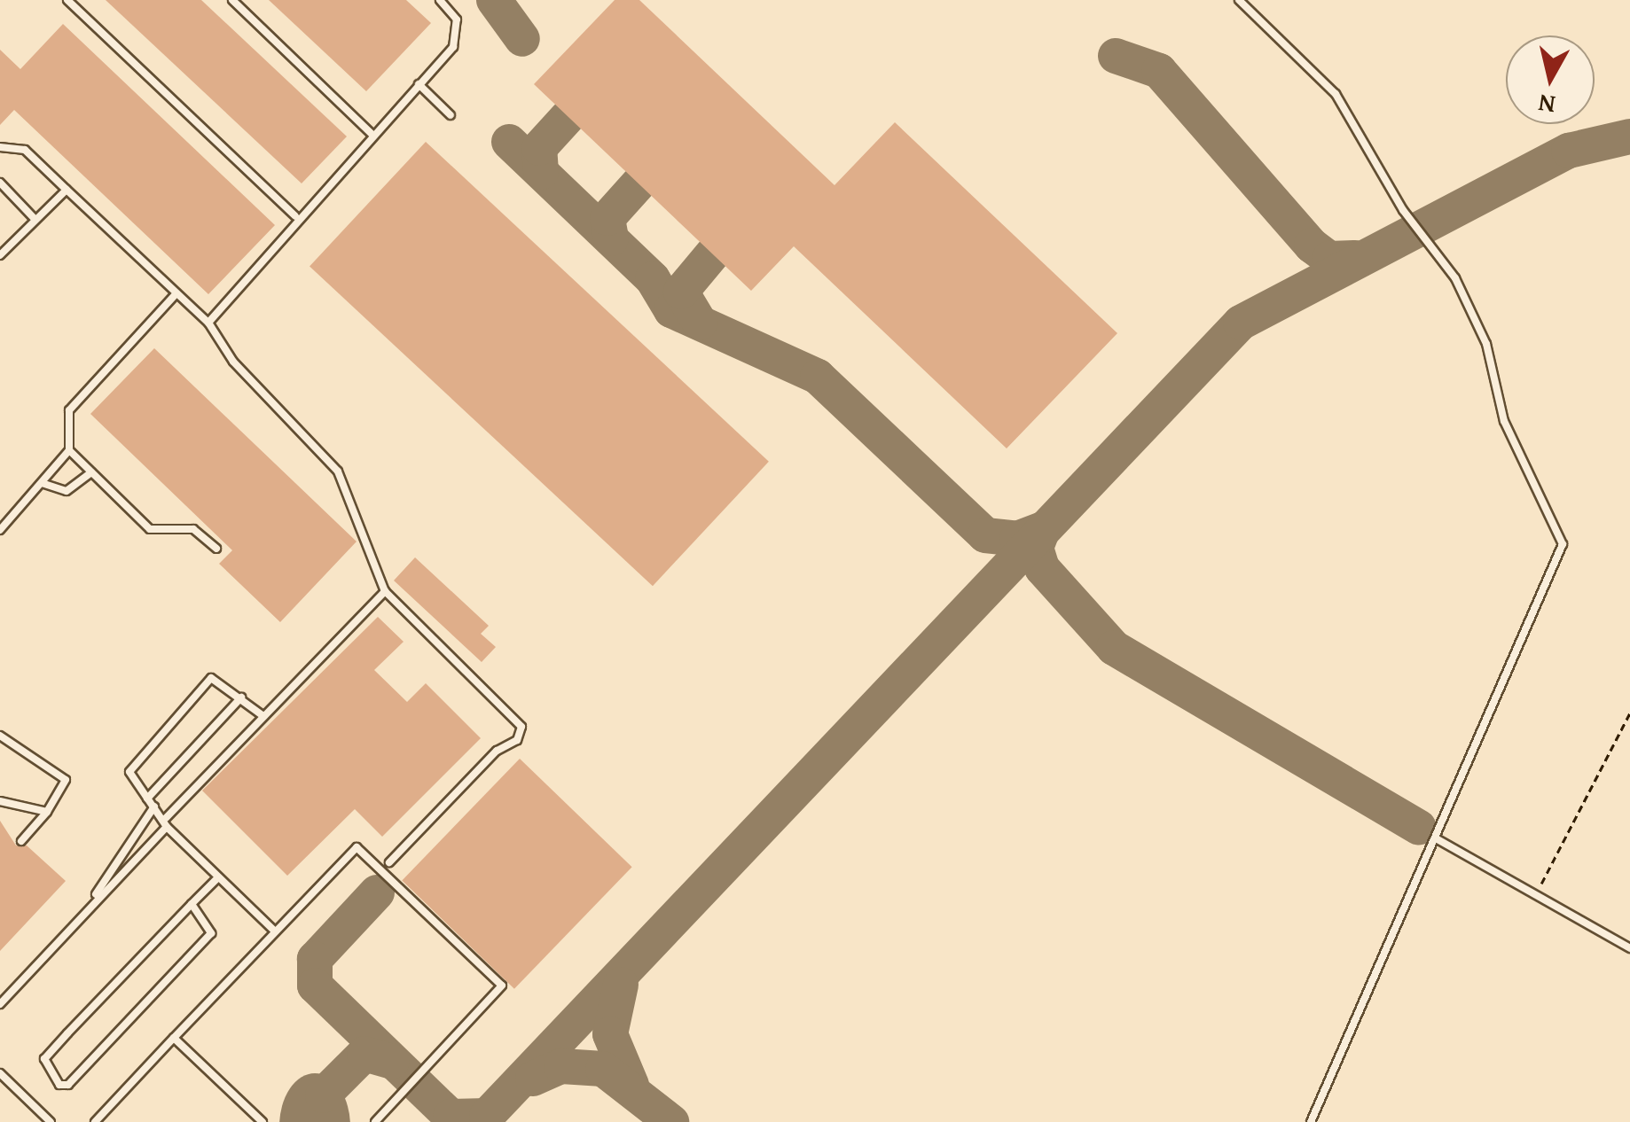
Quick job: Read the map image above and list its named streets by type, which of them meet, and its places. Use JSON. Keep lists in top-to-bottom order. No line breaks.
{"north":"bottom"}
